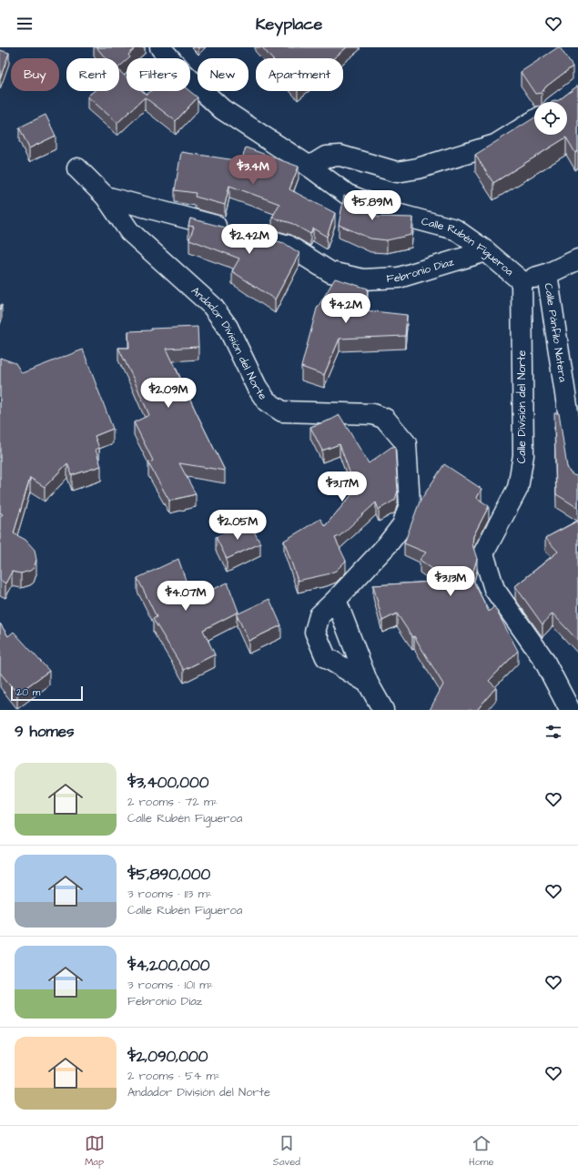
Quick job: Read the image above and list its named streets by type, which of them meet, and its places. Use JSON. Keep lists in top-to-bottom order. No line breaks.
{"streets":{"street":["Calle Rubén Figueroa","Febronio Diaz","Calle Pánfilo Natera","Andador División del Norte","Calle División del Norte"]},"crossings":[["Calle Rubén Figueroa","Febronio Diaz"],["Calle Rubén Figueroa","Calle División del Norte"],["Febronio Diaz","Andador División del Norte"]],"scale_bar":"20 m","page":{"header":"Keyplace","chip":["Buy","Rent","Filters","New","Apartment"],"price":["$3.4M","$5.89M","$2.42M","$4.2M","$2.09M","$3.17M","$2.05M","$3.13M","$4.07M"],"scale":"20 m","heading":"9 homes","list":[{"name":"$3,400,000","note":"2 rooms · 72 m² · Calle Rubén Figueroa"},{"name":"$5,890,000","note":"3 rooms · 113 m² · Calle Rubén Figueroa"},{"name":"$4,200,000","note":"3 rooms · 101 m² · Febronio Diaz"},{"name":"$2,090,000","note":"2 rooms · 54 m² · Andador División del Norte"}],"tabs":["Map","Saved","Home"]}}
